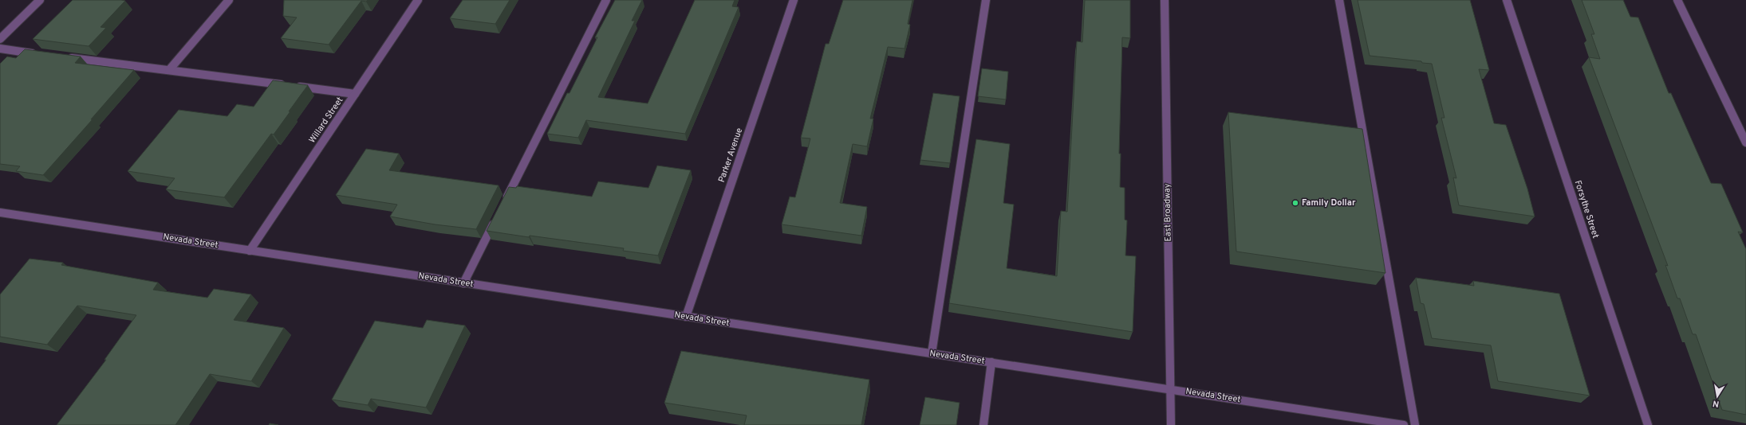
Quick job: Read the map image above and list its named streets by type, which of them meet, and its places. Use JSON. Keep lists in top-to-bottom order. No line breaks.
{"streets":{"street":["Willard Street","Parker Avenue","Forsythe Street","East Broadway","Nevada Street"]},"crossings":[["Willard Street","Nevada Street"],["Parker Avenue","Nevada Street"],["East Broadway","Nevada Street"]],"places":["Family Dollar"],"north":"bottom"}
